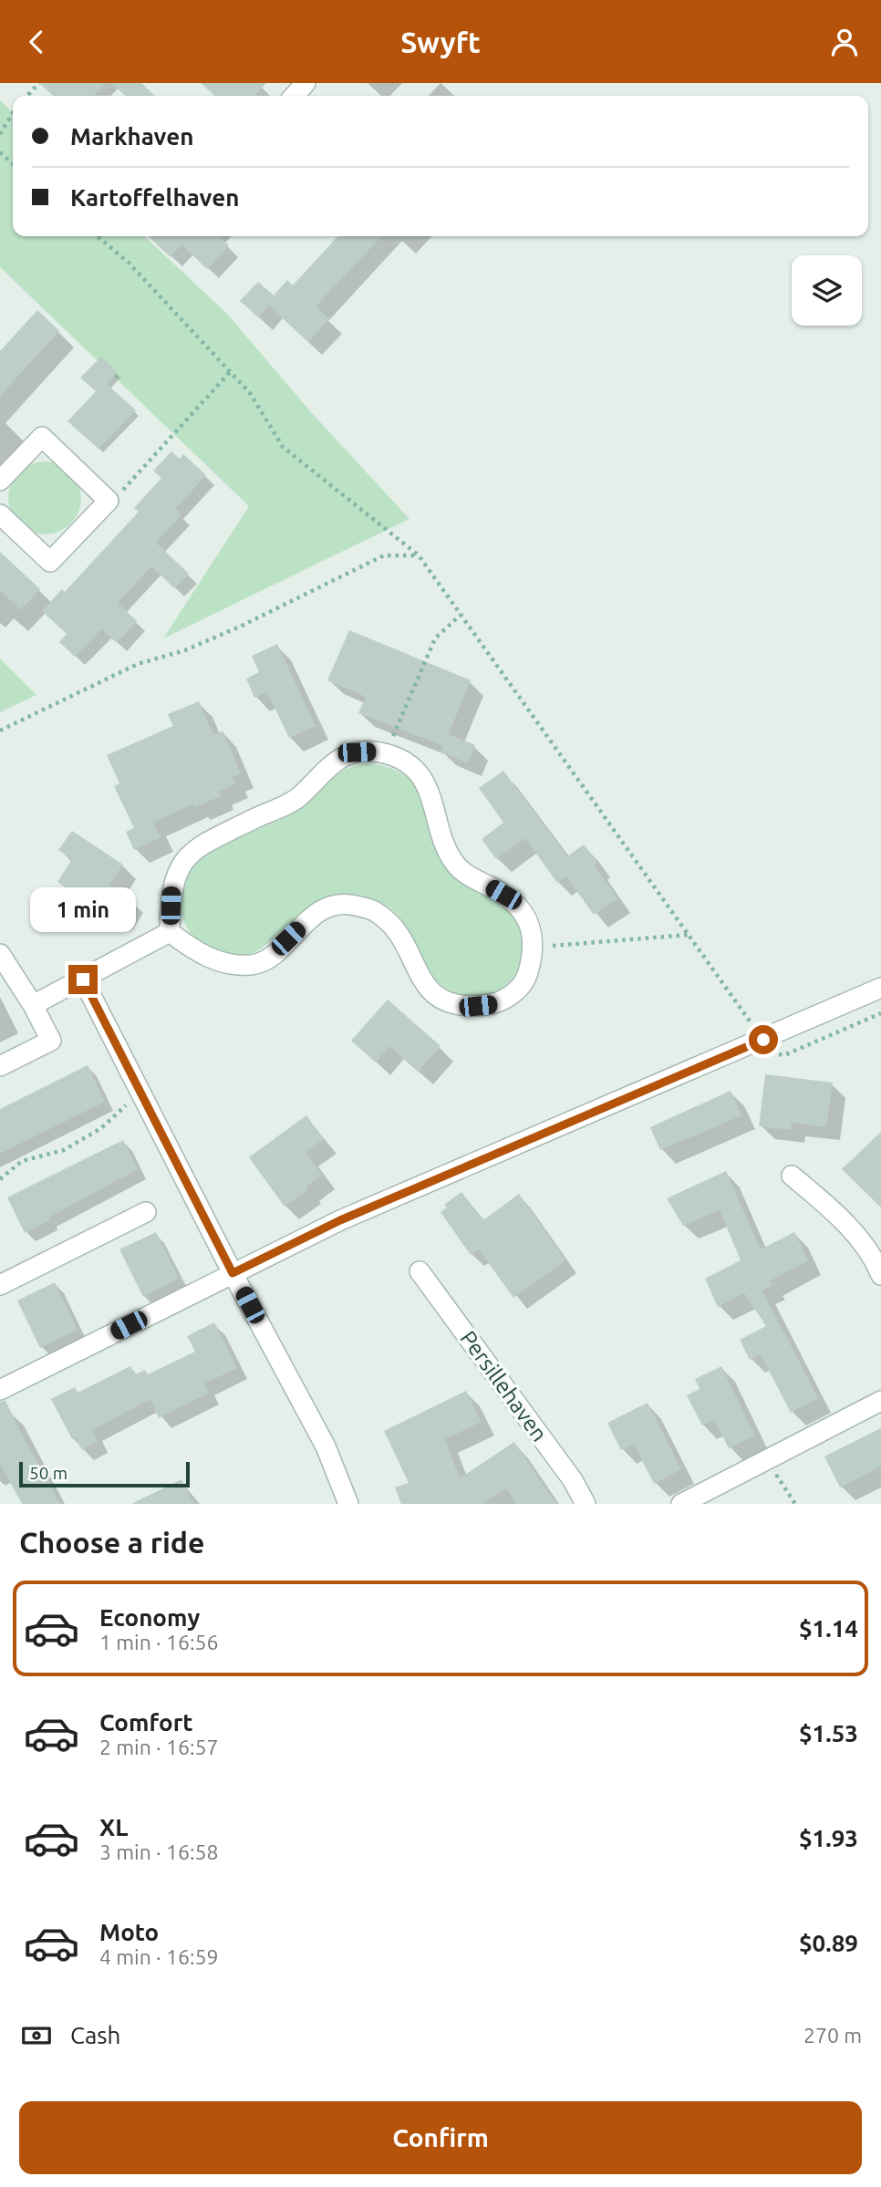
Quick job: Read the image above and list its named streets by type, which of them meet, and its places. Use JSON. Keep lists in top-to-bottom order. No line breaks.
{"streets":{"street":["Persillehaven"]},"scale_bar":"50 m","page":{"header":"Swyft","banner":["Markhaven","Kartoffelhaven"],"bubble":"1 min","scale":"50 m","heading":"Choose a ride","list":[{"name":"Economy","note":"1 min · 16:56","value":"$1.14"},{"name":"Comfort","note":"2 min · 16:57","value":"$1.53"},{"name":"XL","note":"3 min · 16:58","value":"$1.93"},{"name":"Moto","note":"4 min · 16:59","value":"$0.89"}],"pay":["Cash","270 m"],"buttons":"Confirm"}}
